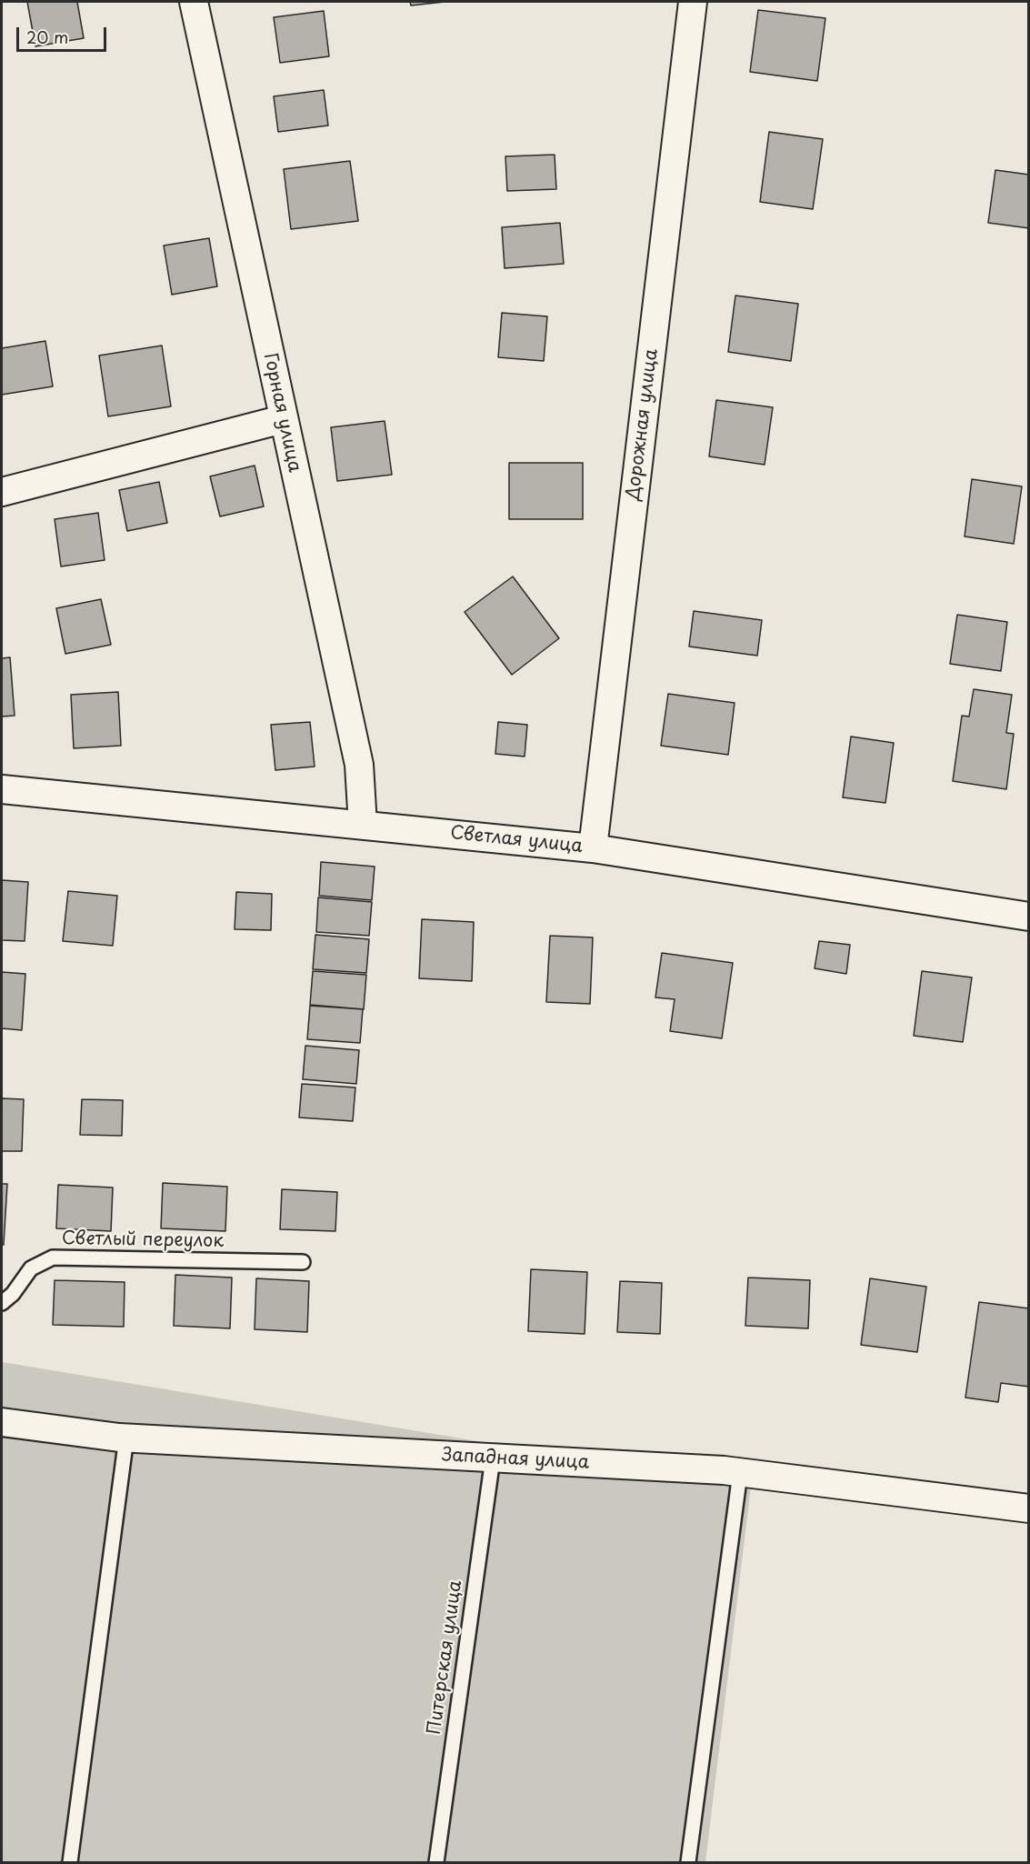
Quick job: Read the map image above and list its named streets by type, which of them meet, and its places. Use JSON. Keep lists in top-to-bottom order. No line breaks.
{"streets":{"street":["Горная улица","Дорожная улица","Светлая улица","Западная улица"],"lane":["Светлый переулок","Питерская улица"]},"crossings":[["Горная улица","Светлая улица"],["Дорожная улица","Светлая улица"],["Западная улица","Питерская улица"]],"scale_bar":"20 m"}
